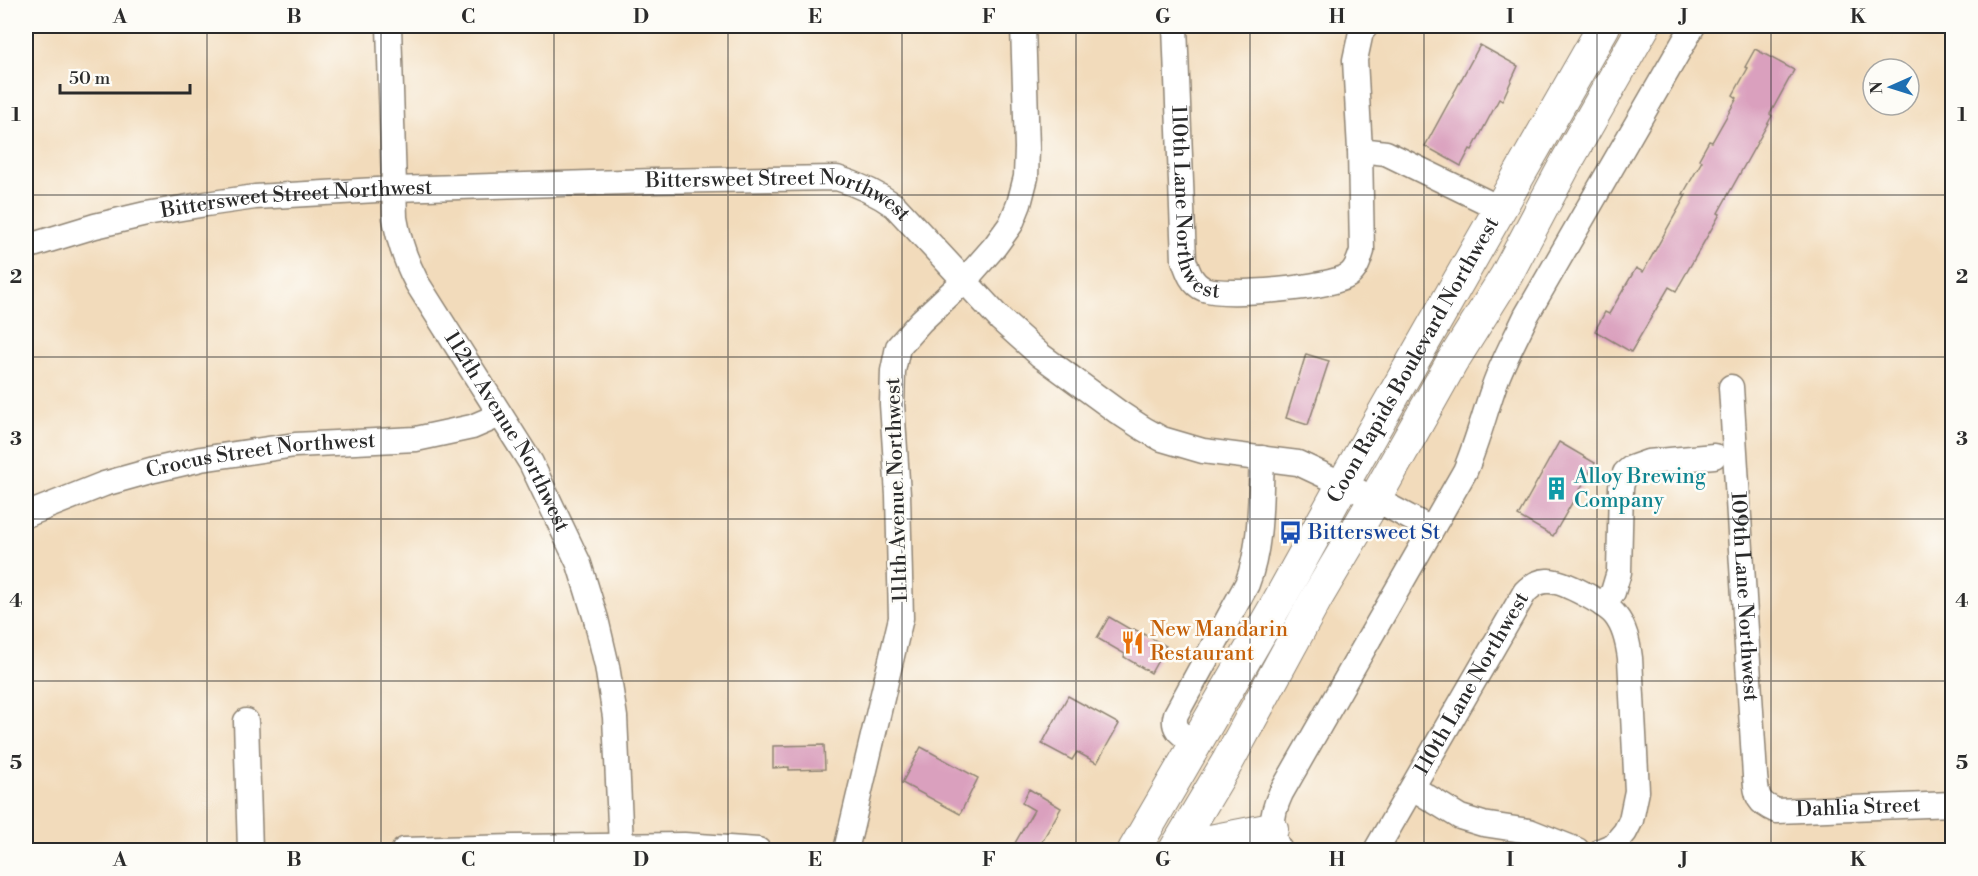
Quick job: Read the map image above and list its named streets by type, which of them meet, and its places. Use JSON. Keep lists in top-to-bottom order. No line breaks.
{"streets":{"main road":["Coon Rapids Boulevard Northwest"],"street":["110th Lane Northwest","Bittersweet Street Northwest","112th Avenue Northwest","Crocus Street Northwest","111th Avenue Northwest","109th Lane Northwest","Dahlia Street"]},"crossings":[["Bittersweet Street Northwest","Coon Rapids Boulevard Northwest"],["Bittersweet Street Northwest","112th Avenue Northwest"],["Bittersweet Street Northwest","111th Avenue Northwest"],["112th Avenue Northwest","Crocus Street Northwest"],["109th Lane Northwest","Dahlia Street"]],"places":{"building":["Alloy Brewing Company"],"bus stop":["Bittersweet St"],"restaurant":["New Mandarin Restaurant"]},"scale_bar":"50 m","north":"left","grid":{"columns":["A","B","C","D","E","F","G","H","I","J","K"],"rows":["1","2","3","4","5"]}}
